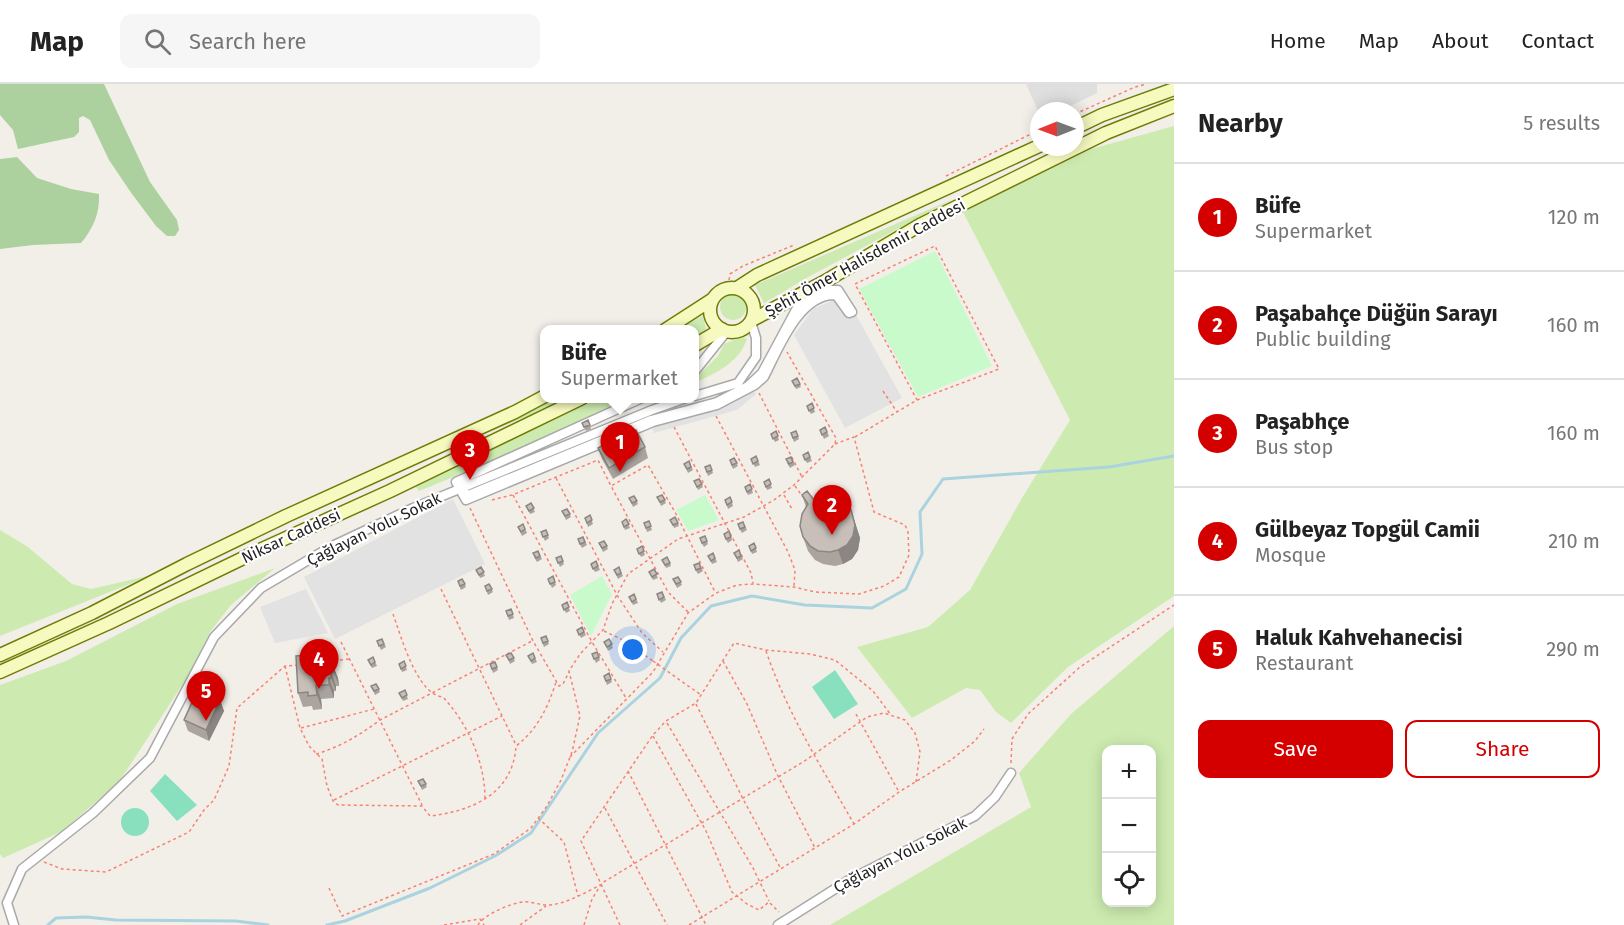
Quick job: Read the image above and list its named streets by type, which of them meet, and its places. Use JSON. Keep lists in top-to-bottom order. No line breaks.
{"streets":{"main road":["Şehit Ömer Halisdemir Caddesi","Niksar Caddesi"],"street":["Çağlayan Yolu Sokak"]},"north":"left","page":{"header":"Map","search":"Search here","nav":["Home","Map","About","Contact"],"heading":["Nearby","5 results"],"list":[{"mark":"1","name":"Büfe","note":"Supermarket","value":"120 m"},{"mark":"2","name":"Paşabahçe Düğün Sarayı","note":"Public building","value":"160 m"},{"mark":"3","name":"Paşabhçe","note":"Bus stop","value":"160 m"},{"mark":"4","name":"Gülbeyaz Topgül Camii","note":"Mosque","value":"210 m"},{"mark":"5","name":"Haluk Kahvehanecisi","note":"Restaurant","value":"290 m"}],"popup":["Büfe","Supermarket"],"pins":["1","3","2","4","5"],"buttons":["Save","Share"],"map_buttons":["+","−"]}}
